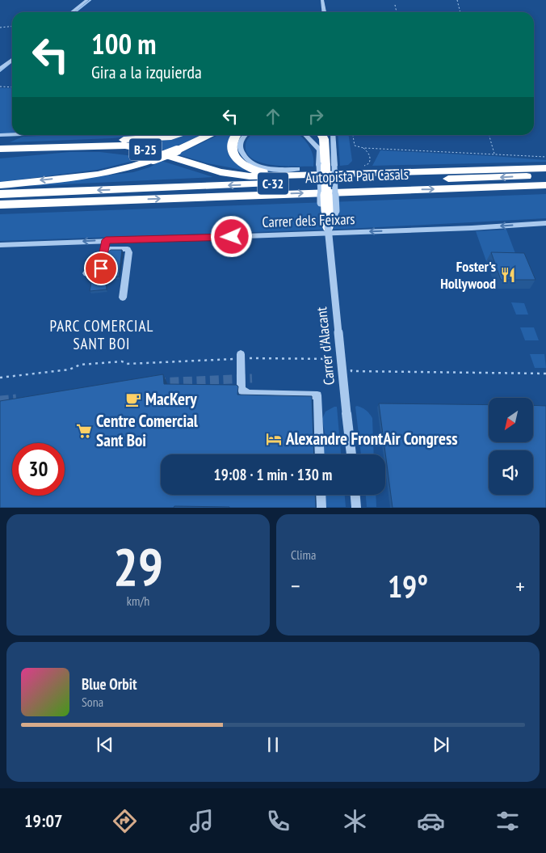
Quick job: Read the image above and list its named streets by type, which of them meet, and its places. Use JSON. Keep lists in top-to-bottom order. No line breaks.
{"streets":{"highway":["B-25","Autopista Pau Casals","C-32"],"street":["Carrer dels Feixars","Carrer d'Alacant"]},"one_way":["Carrer dels Feixars"],"districts":["PARC COMERCIAL SANT BOI"],"places":{"restaurant":["Foster's Hollywood"],"cafe":["MacKery"],"supermarket":["Centre Comercial Sant Boi"],"hotel":["Alexandre FrontAir Congress"]},"north":"bottom left","page":{"turn":["100 m","Gira a la izquierda"],"limit":"30","trip":"19:08 · 1 min · 130 m","tile":[["29","km/h"],"Clima"],"heat":["−","19°","+"],"song":["Blue Orbit","Sona"],"tabs":"19:07"}}
